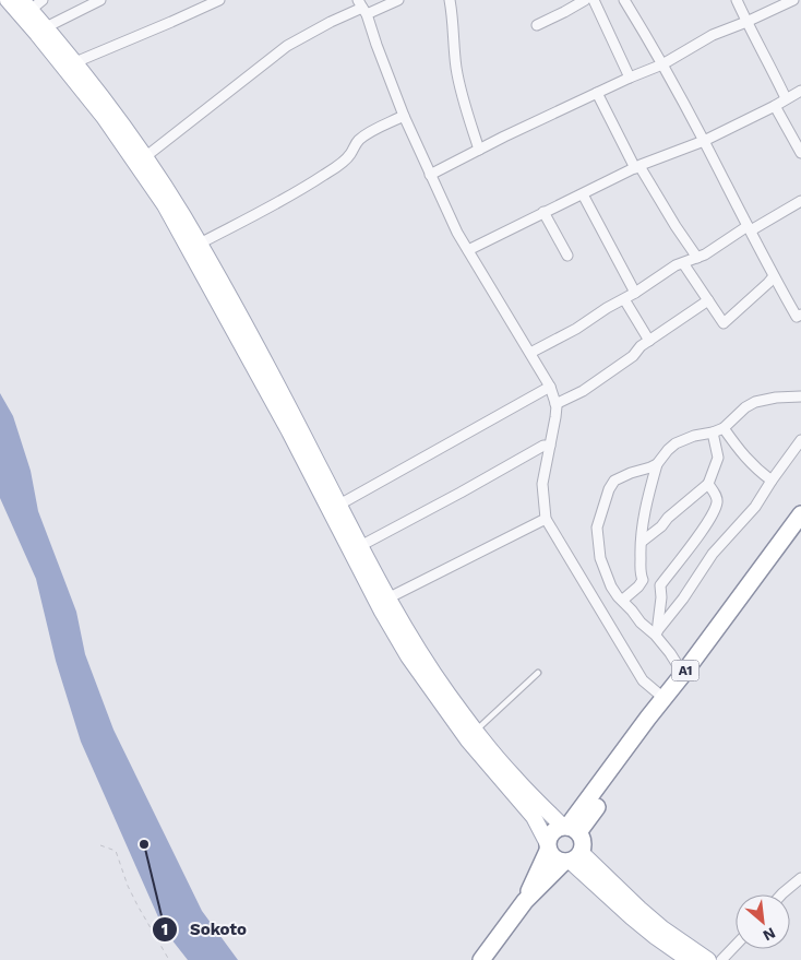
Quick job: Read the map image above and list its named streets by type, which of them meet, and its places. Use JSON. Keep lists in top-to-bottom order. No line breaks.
{"streets":{"highway":["A1"]},"places":["Sokoto"],"north":"bottom right"}
